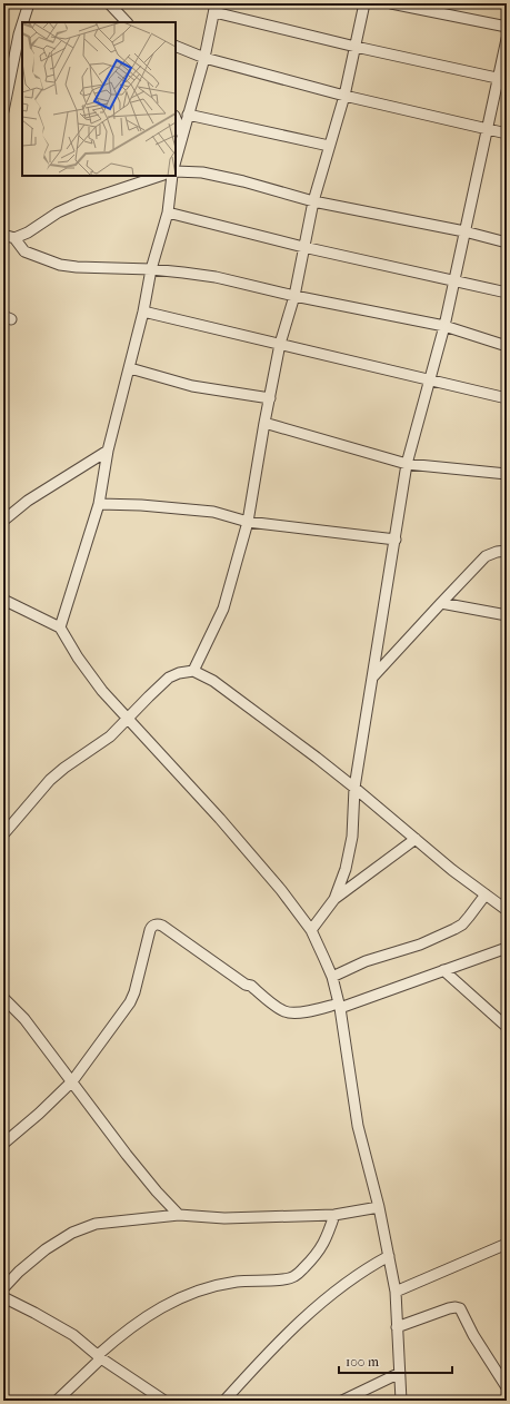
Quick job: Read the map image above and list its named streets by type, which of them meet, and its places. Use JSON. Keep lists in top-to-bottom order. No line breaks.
{"scale_bar":"100 m"}
